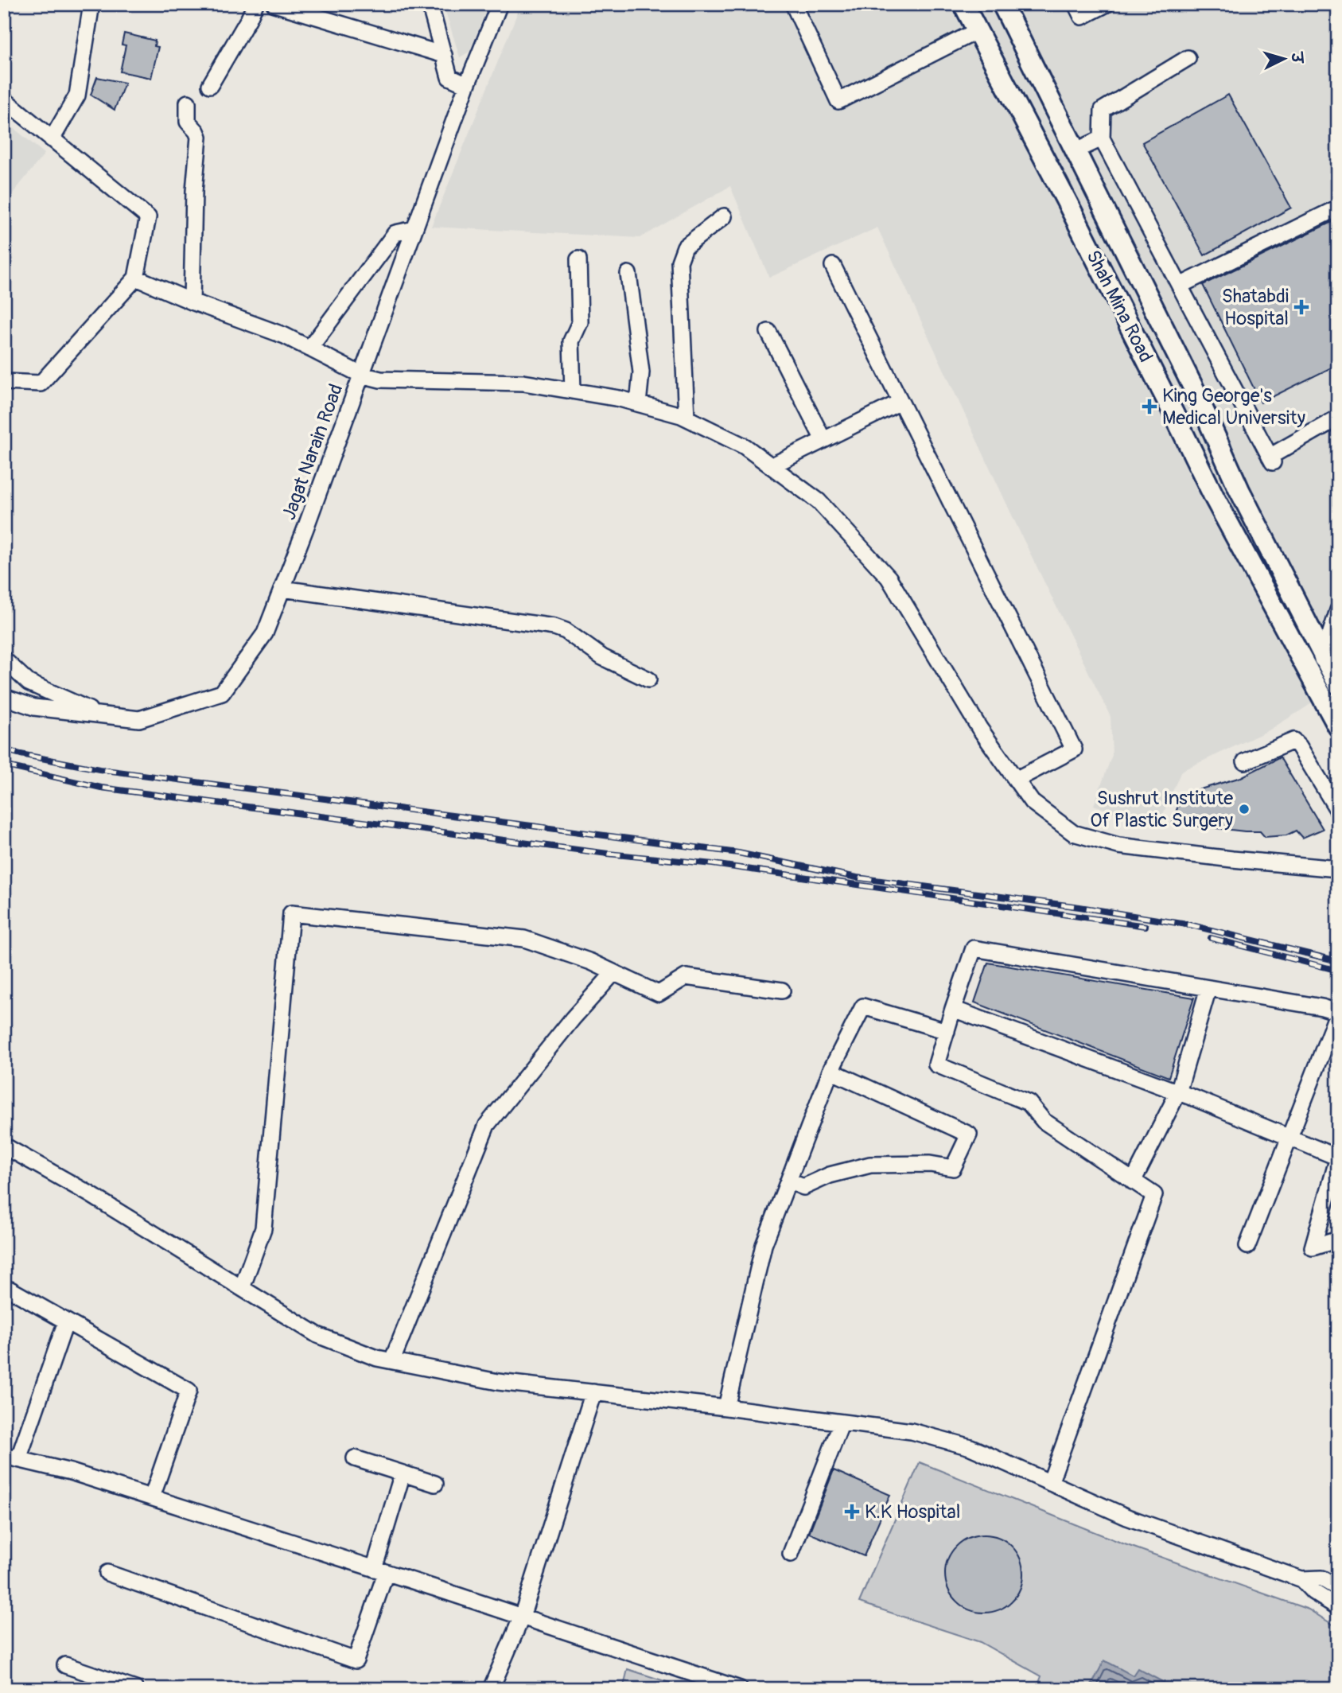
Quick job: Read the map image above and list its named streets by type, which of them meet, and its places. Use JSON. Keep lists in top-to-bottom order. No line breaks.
{"streets":{"main road":["Shah Mina Road"],"street":["Jagat Narain Road"]},"places":{"health":["Shatabdi Hospital","King George's Medical University","K.K Hospital"],"other":["Sushrut Institute Of Plastic Surgery"]},"north":"right"}
